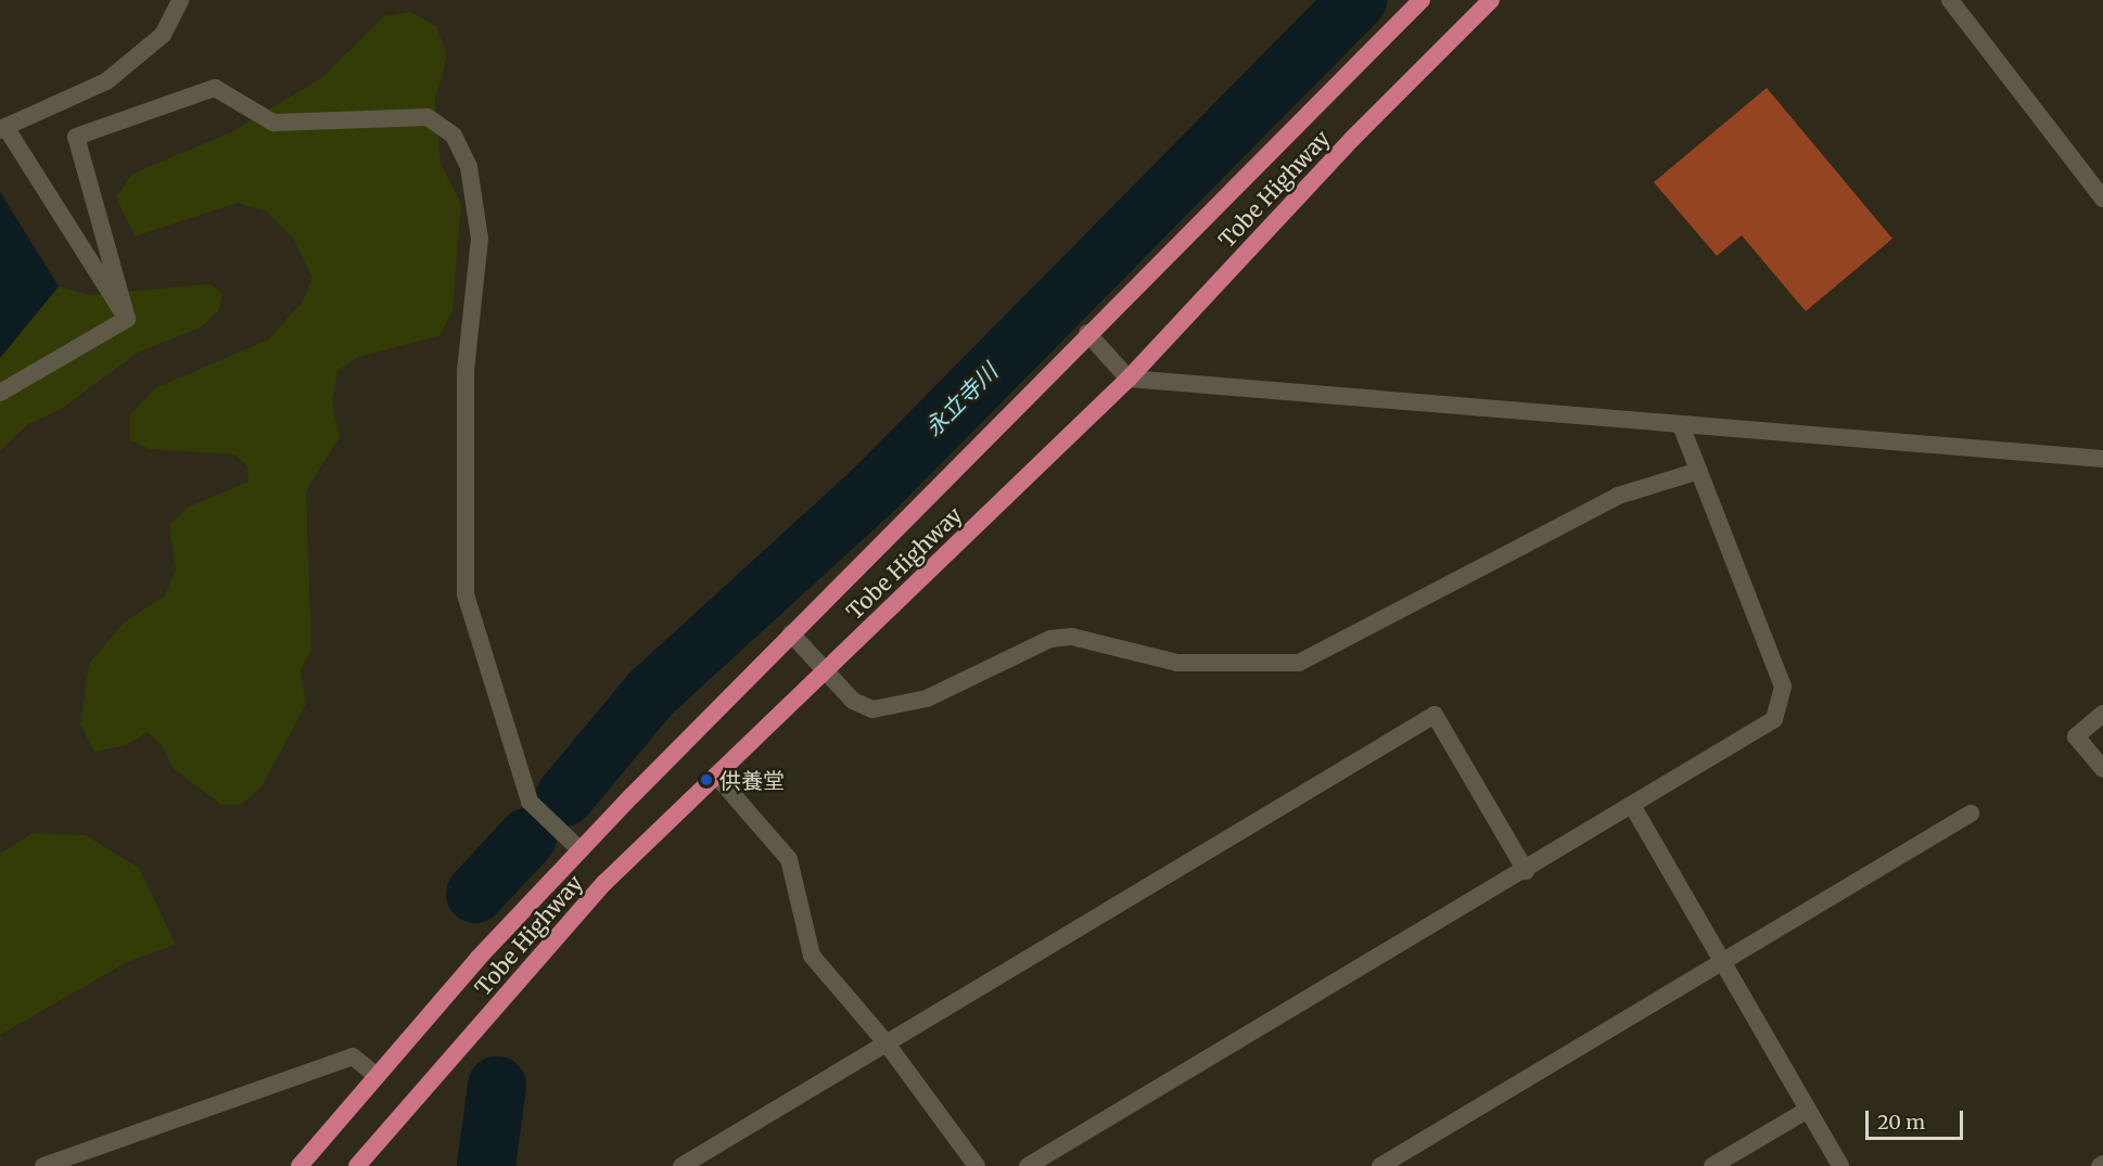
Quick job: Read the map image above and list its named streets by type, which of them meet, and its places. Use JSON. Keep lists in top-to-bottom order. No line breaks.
{"streets":{"highway":["Tobe Highway"]},"water":["永立寺川"],"places":["供養堂"],"scale_bar":"20 m"}
